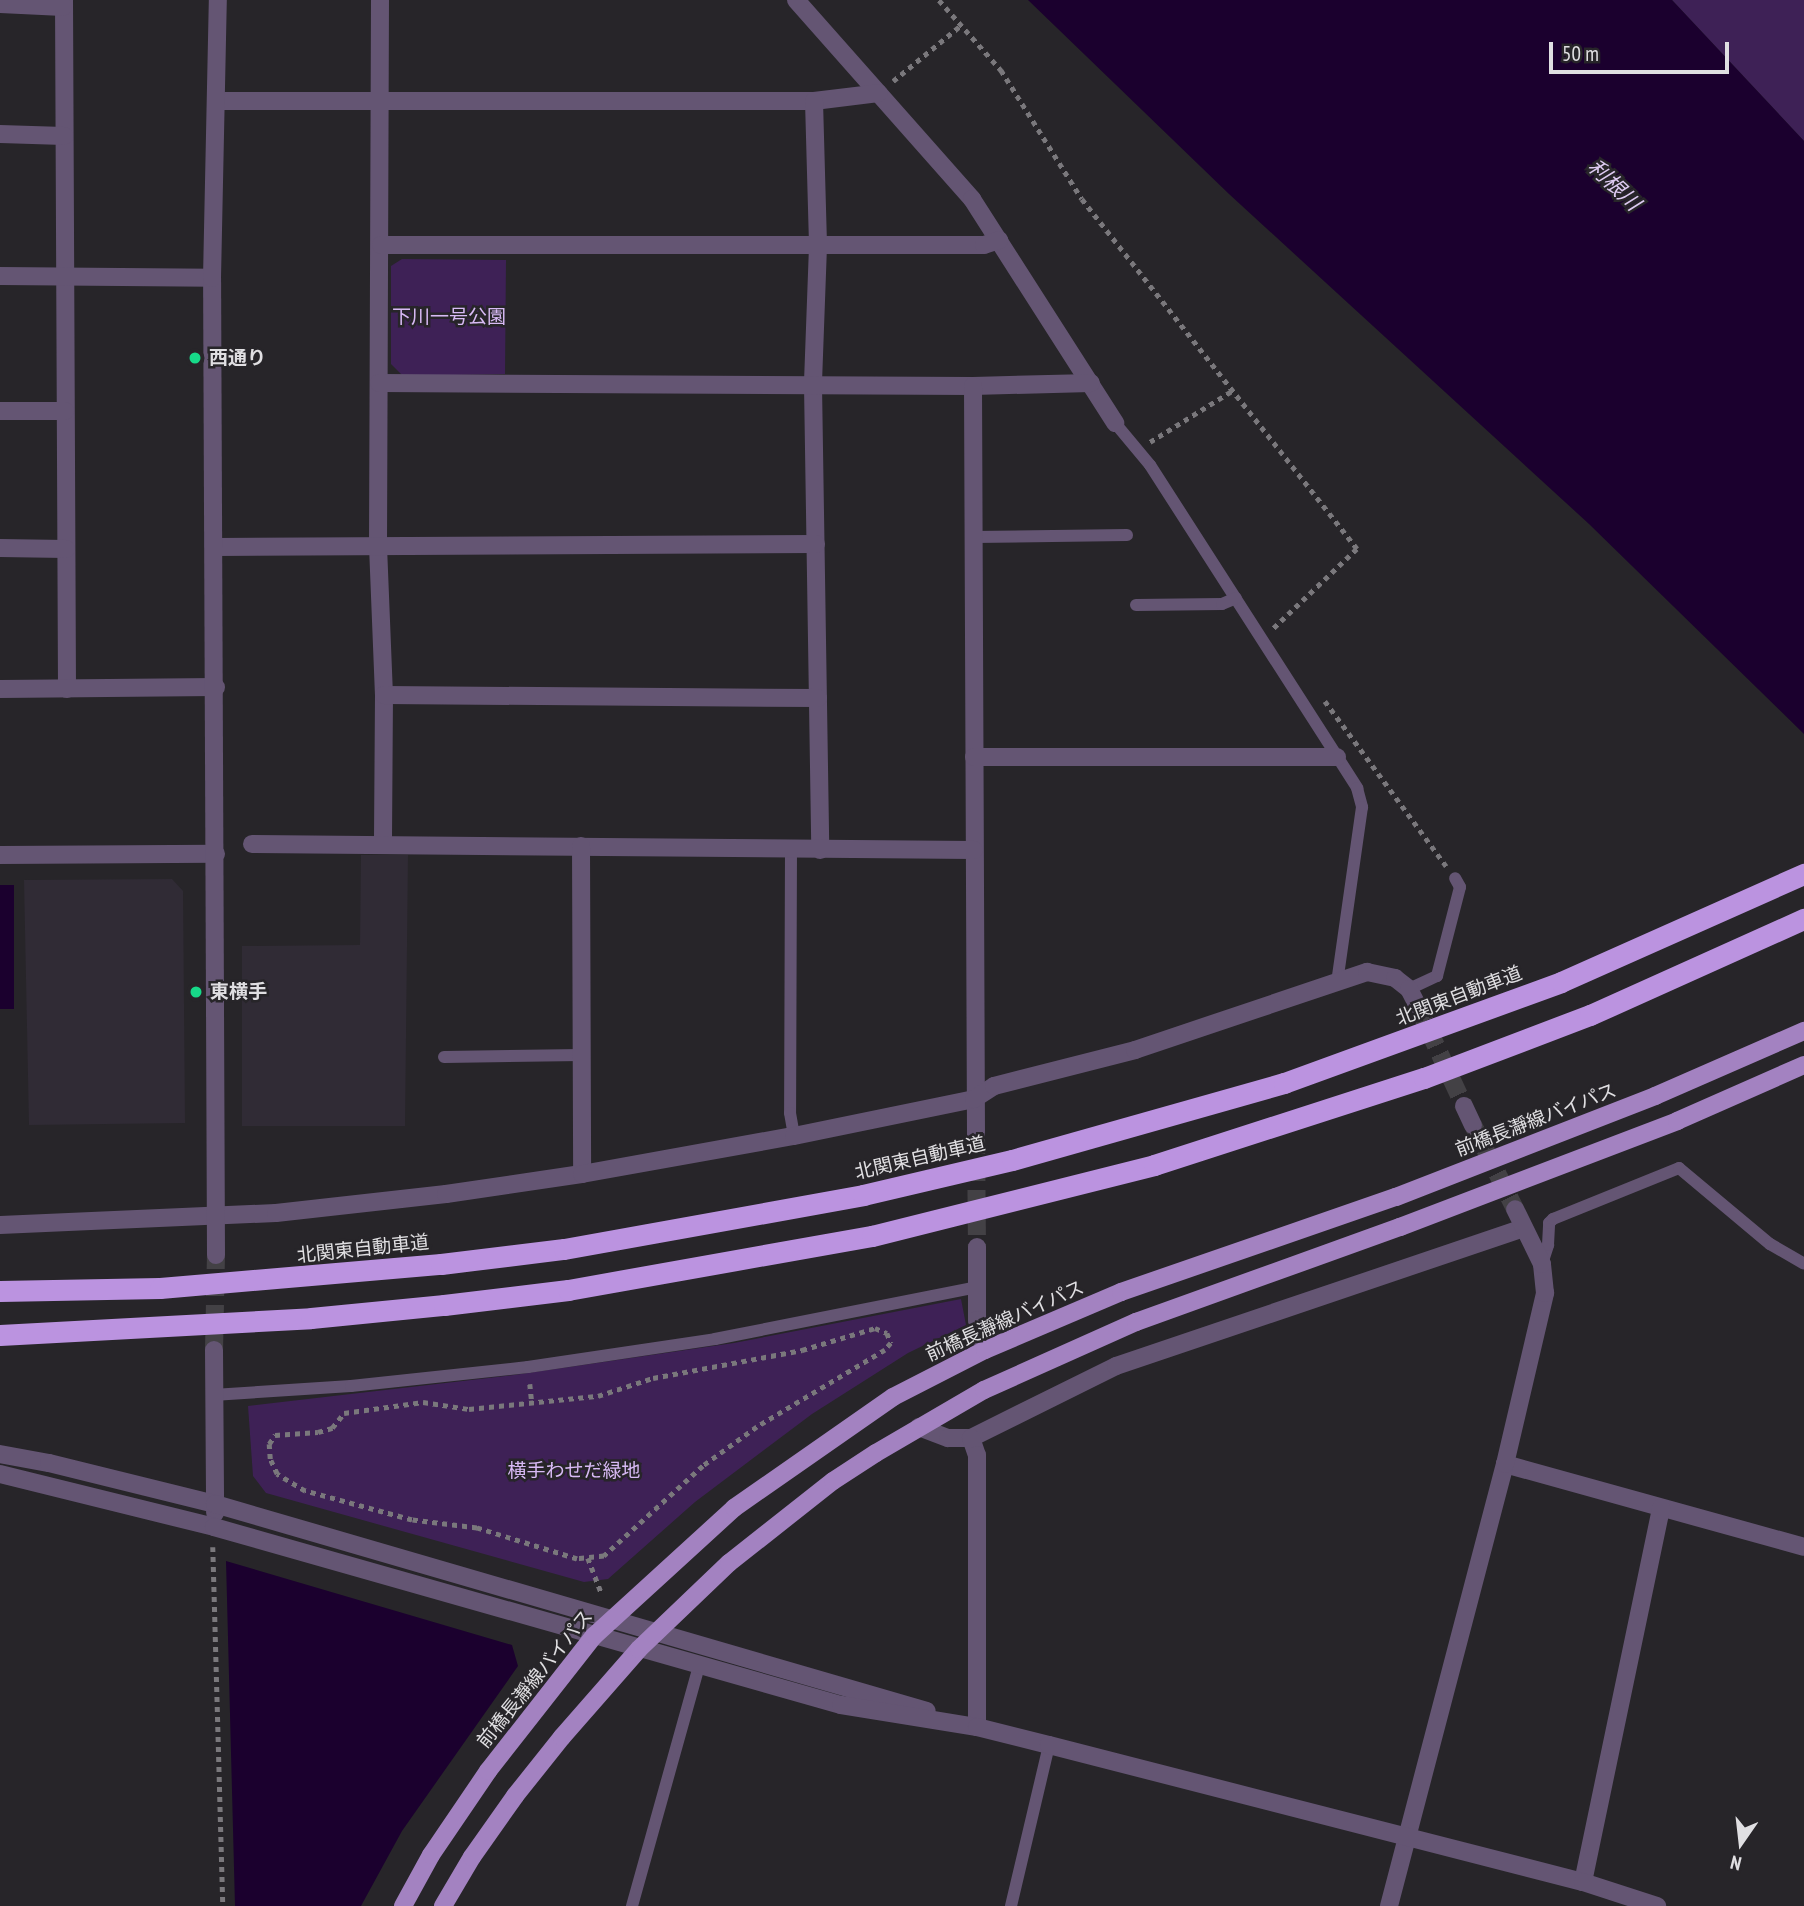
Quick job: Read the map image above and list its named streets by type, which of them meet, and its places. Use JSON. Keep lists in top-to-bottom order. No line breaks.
{"streets":{"highway":["北関東自動車道"],"main road":["前橋長瀞線バイパス"]},"water":["利根川"],"parks":["下川一号公園","横手わせだ緑地"],"places":["西通り","東横手"],"scale_bar":"50 m","north":"bottom"}
